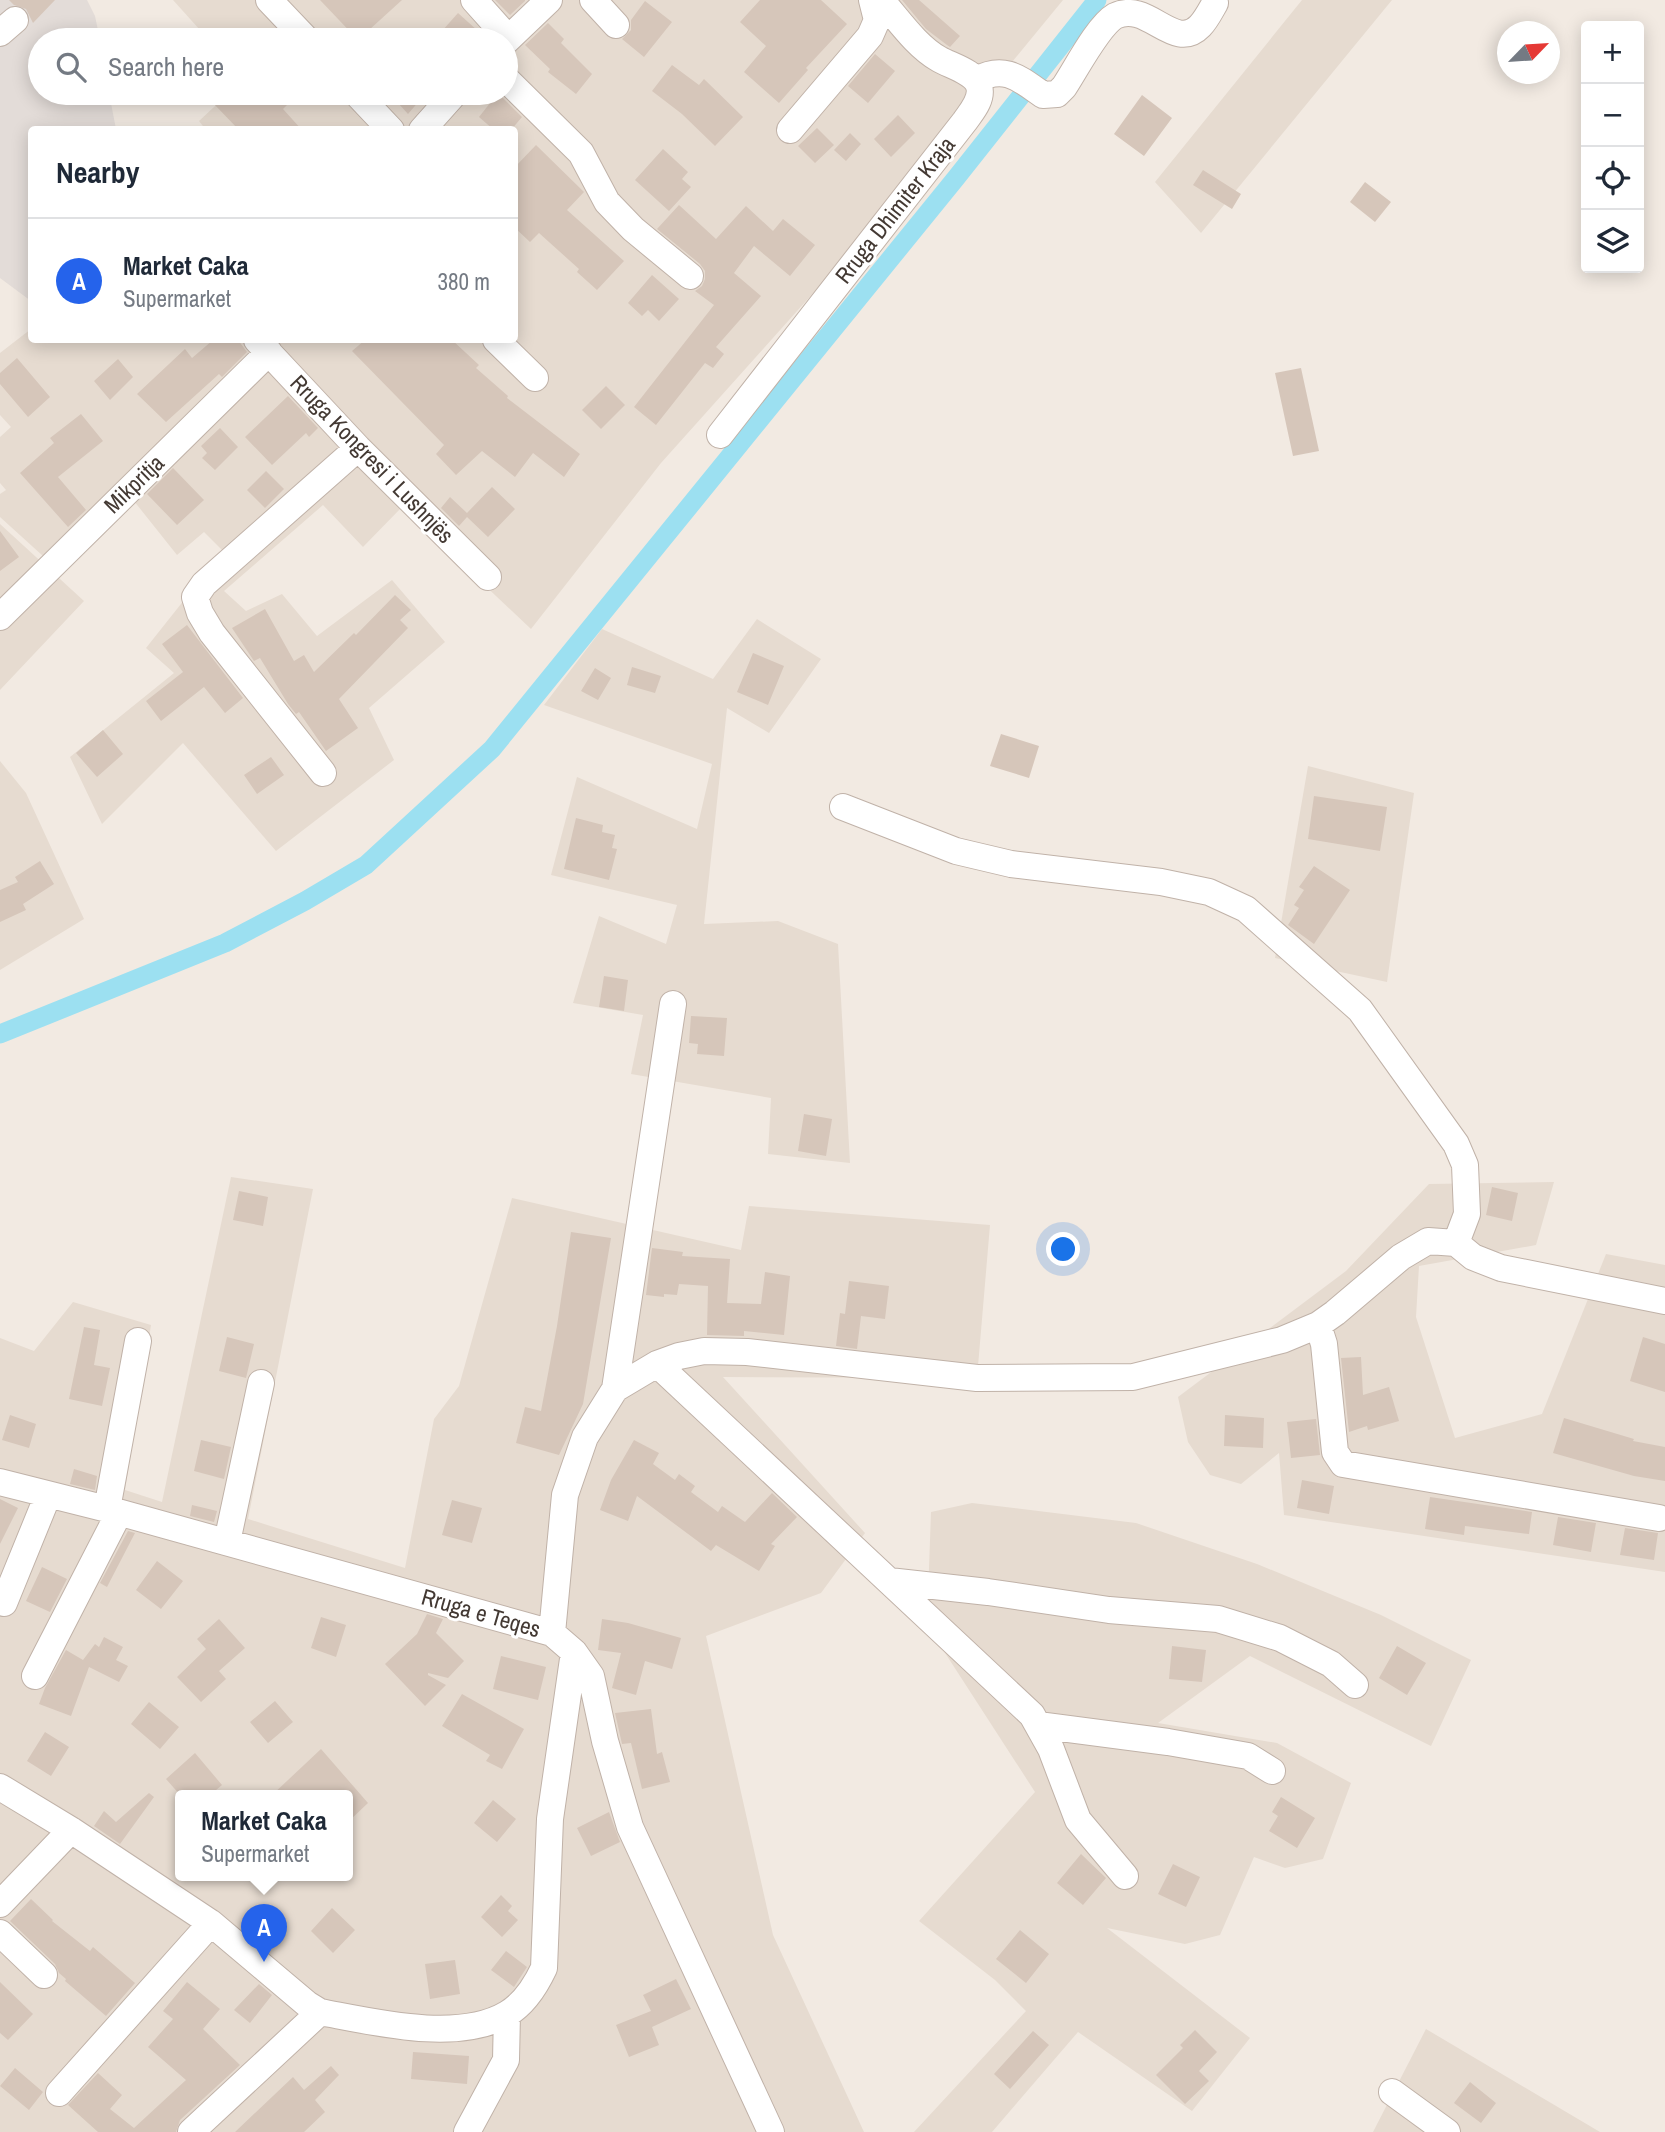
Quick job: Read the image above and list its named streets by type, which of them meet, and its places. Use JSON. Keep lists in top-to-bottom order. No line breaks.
{"streets":{"street":["Rruga Dhimiter Kraja","Rruga Kongresi i Lushnjës","Mikpritja","Rruga e Teqes"]},"crossings":[["Rruga Kongresi i Lushnjës","Mikpritja"]],"north":"top right","page":{"map_buttons":["+","−"],"search":"Search here","heading":"Nearby","list":[{"mark":"A","name":"Market Caka","note":"Supermarket","value":"380 m"}],"popup":["Market Caka","Supermarket"],"pins":"A"}}
